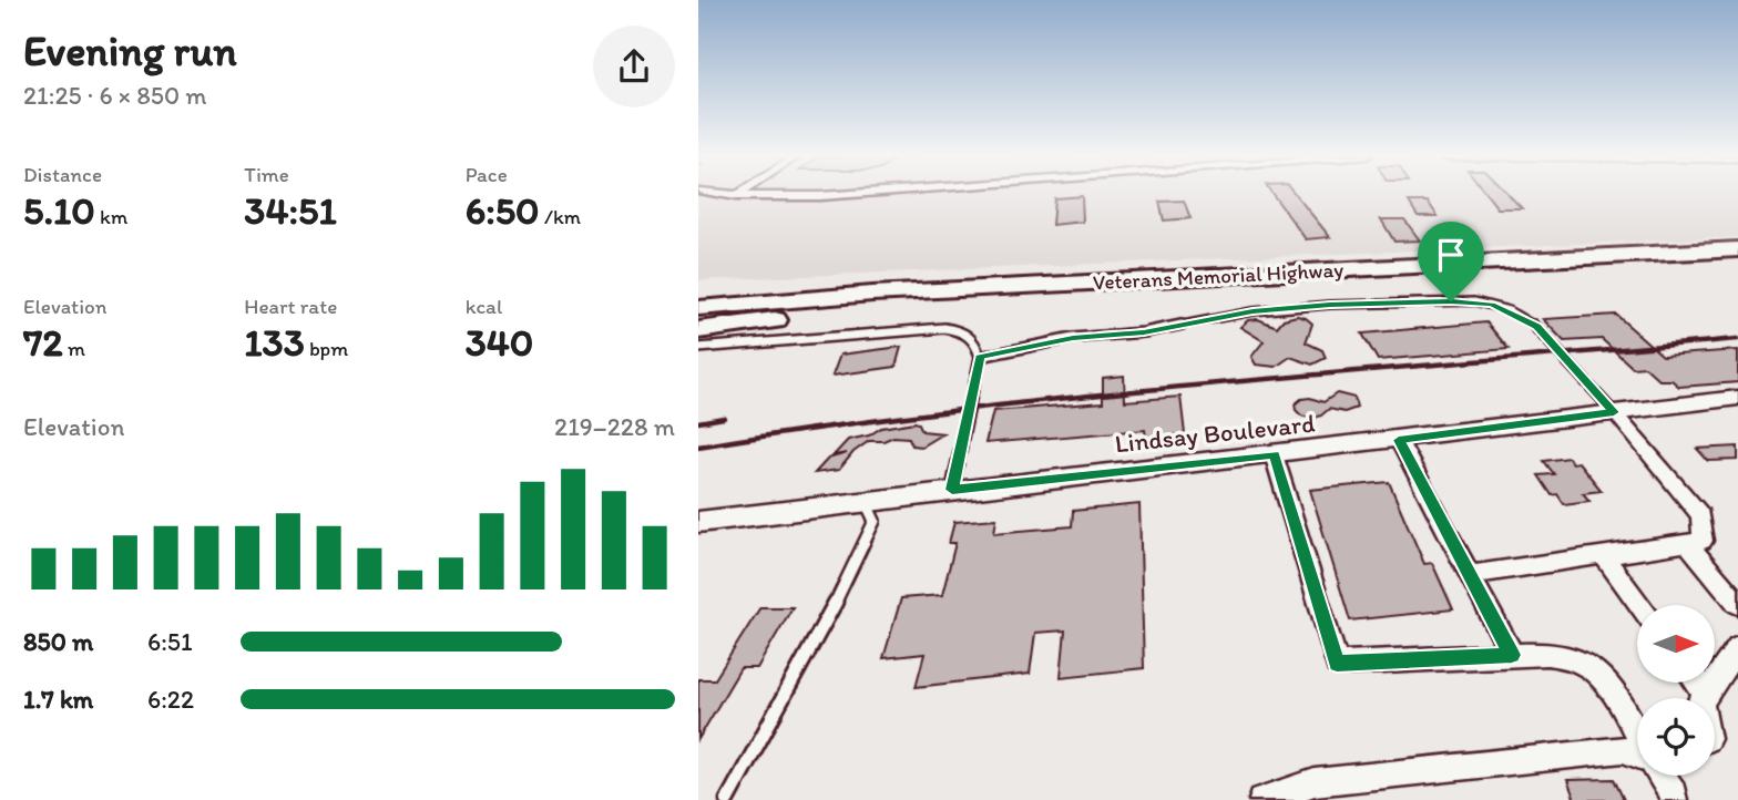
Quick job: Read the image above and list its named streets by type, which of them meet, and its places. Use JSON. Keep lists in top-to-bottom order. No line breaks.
{"streets":{"highway":["Veterans Memorial Highway"],"street":["Lindsay Boulevard"]},"north":"right","page":{"heading":["Evening run","21:25 · 6 × 850 m"],"stats":[["Distance","5.10 km"],["Time","34:51"],["Pace","6:50 /km"],["Elevation","72 m"],["Heart rate","133 bpm"],["kcal","340"]],"chart":["Elevation","219–228 m"],"list":[{"name":"850 m","note":"6:51"},{"name":"1.7 km","note":"6:22"}]}}
